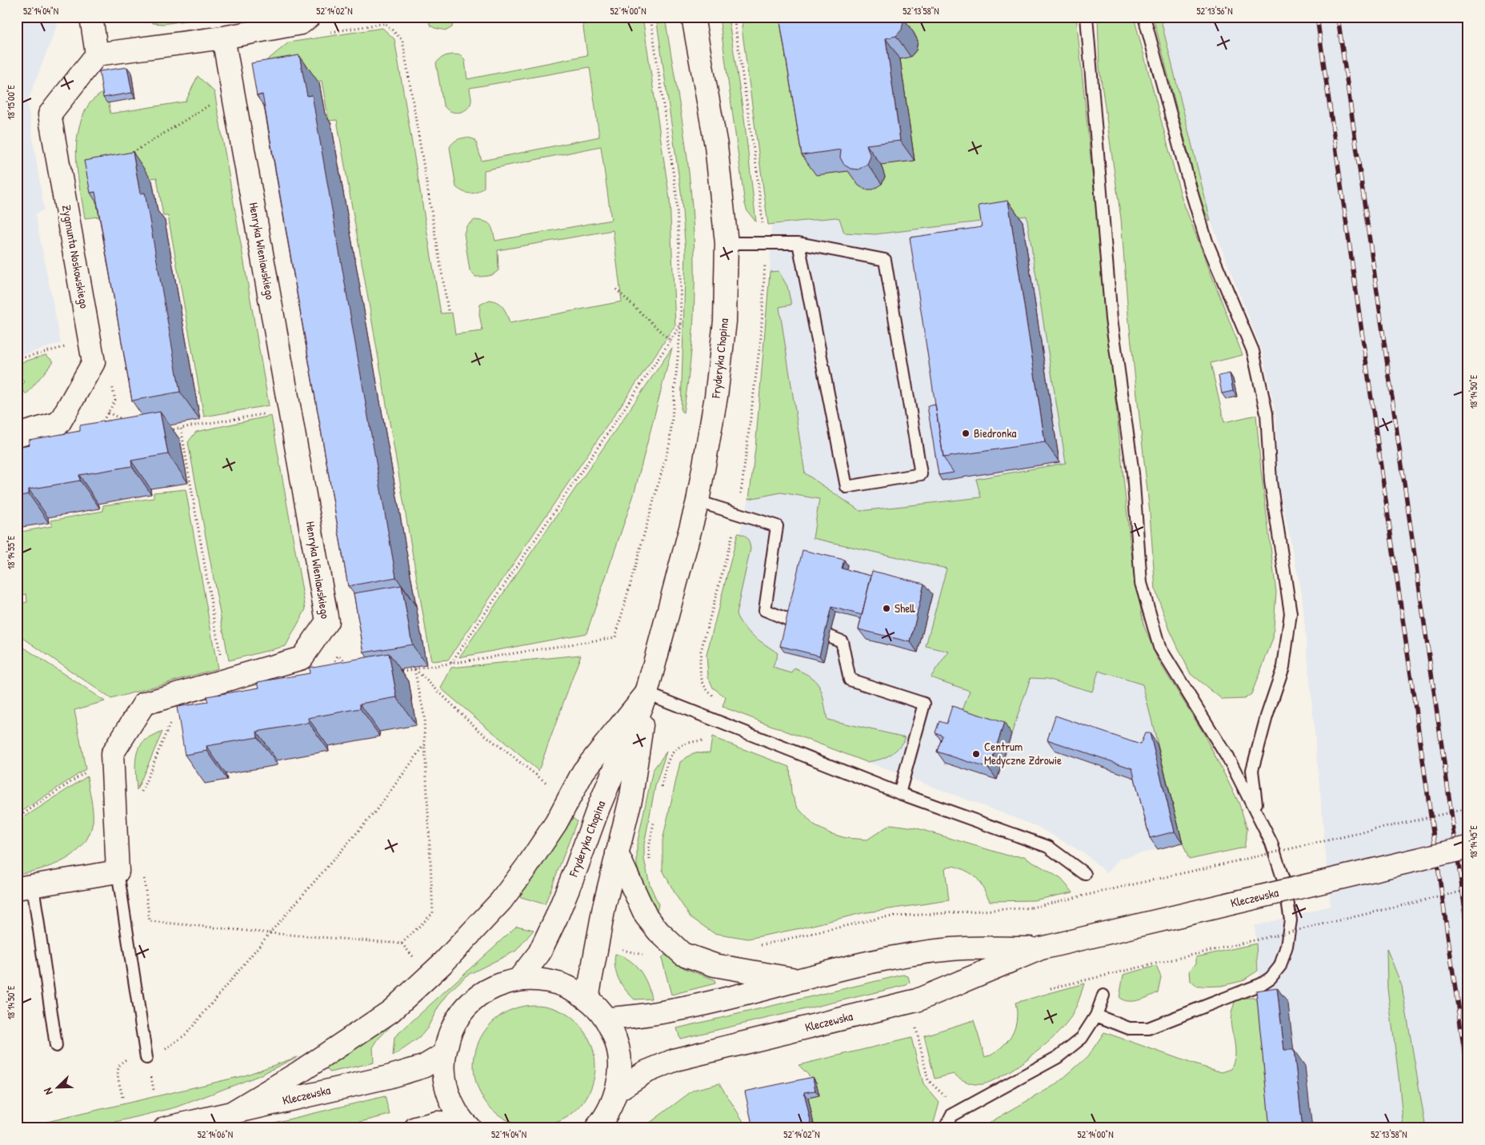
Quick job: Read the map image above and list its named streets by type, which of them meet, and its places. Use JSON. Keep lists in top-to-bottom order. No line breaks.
{"streets":{"street":["Henryka Wieniawskiego","Zygmunta Noskowskiego","Fryderyka Chopina","Kleczewska"]},"places":["Biedronka","Shell","Centrum Medyczne Zdrowie"],"north":"bottom left","coordinates":["52°14'04\"N","52°14'02\"N","52°14'00\"N","52°13'58\"N","52°13'56\"N","18°15'00\"E","18°14'50\"E","18°14'55\"E","18°14'45\"E","52°14'06\"N"]}
